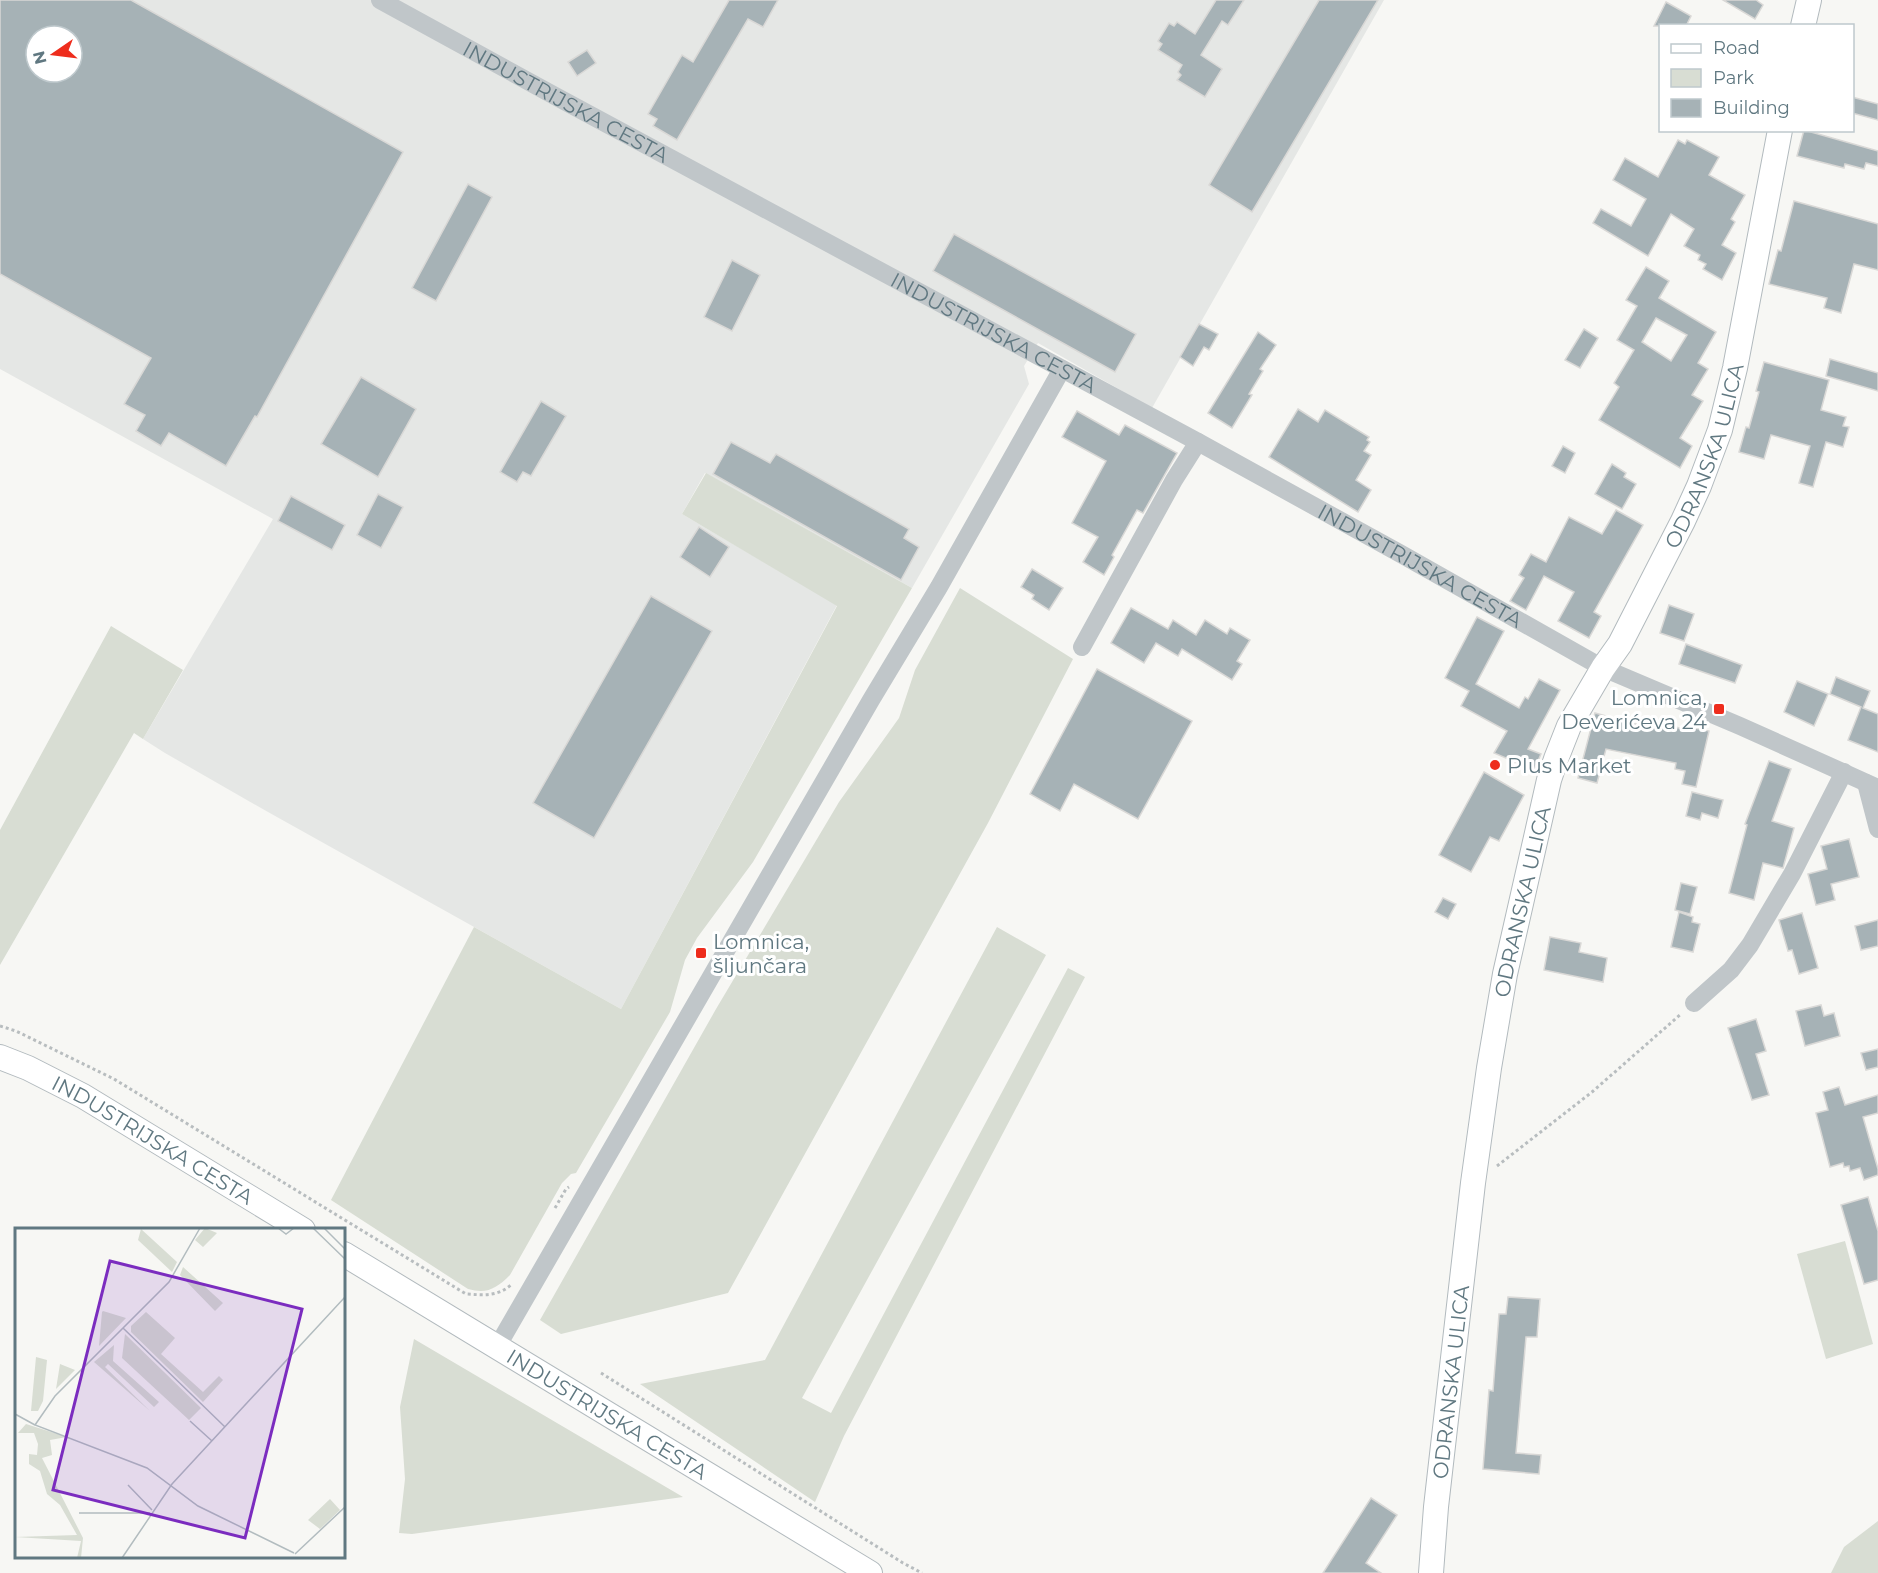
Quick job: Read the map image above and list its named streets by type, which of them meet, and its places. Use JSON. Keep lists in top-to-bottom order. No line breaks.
{"streets":{"main road":["INDUSTRIJSKA CESTA","ODRANSKA ULICA"]},"crossings":[["INDUSTRIJSKA CESTA","ODRANSKA ULICA"]],"places":{"transit":["Lomnica, Deverićeva 24","Lomnica, šljunčara"],"other":["Plus Market"]},"legend":["Road","Park","Building"],"north":"left"}
